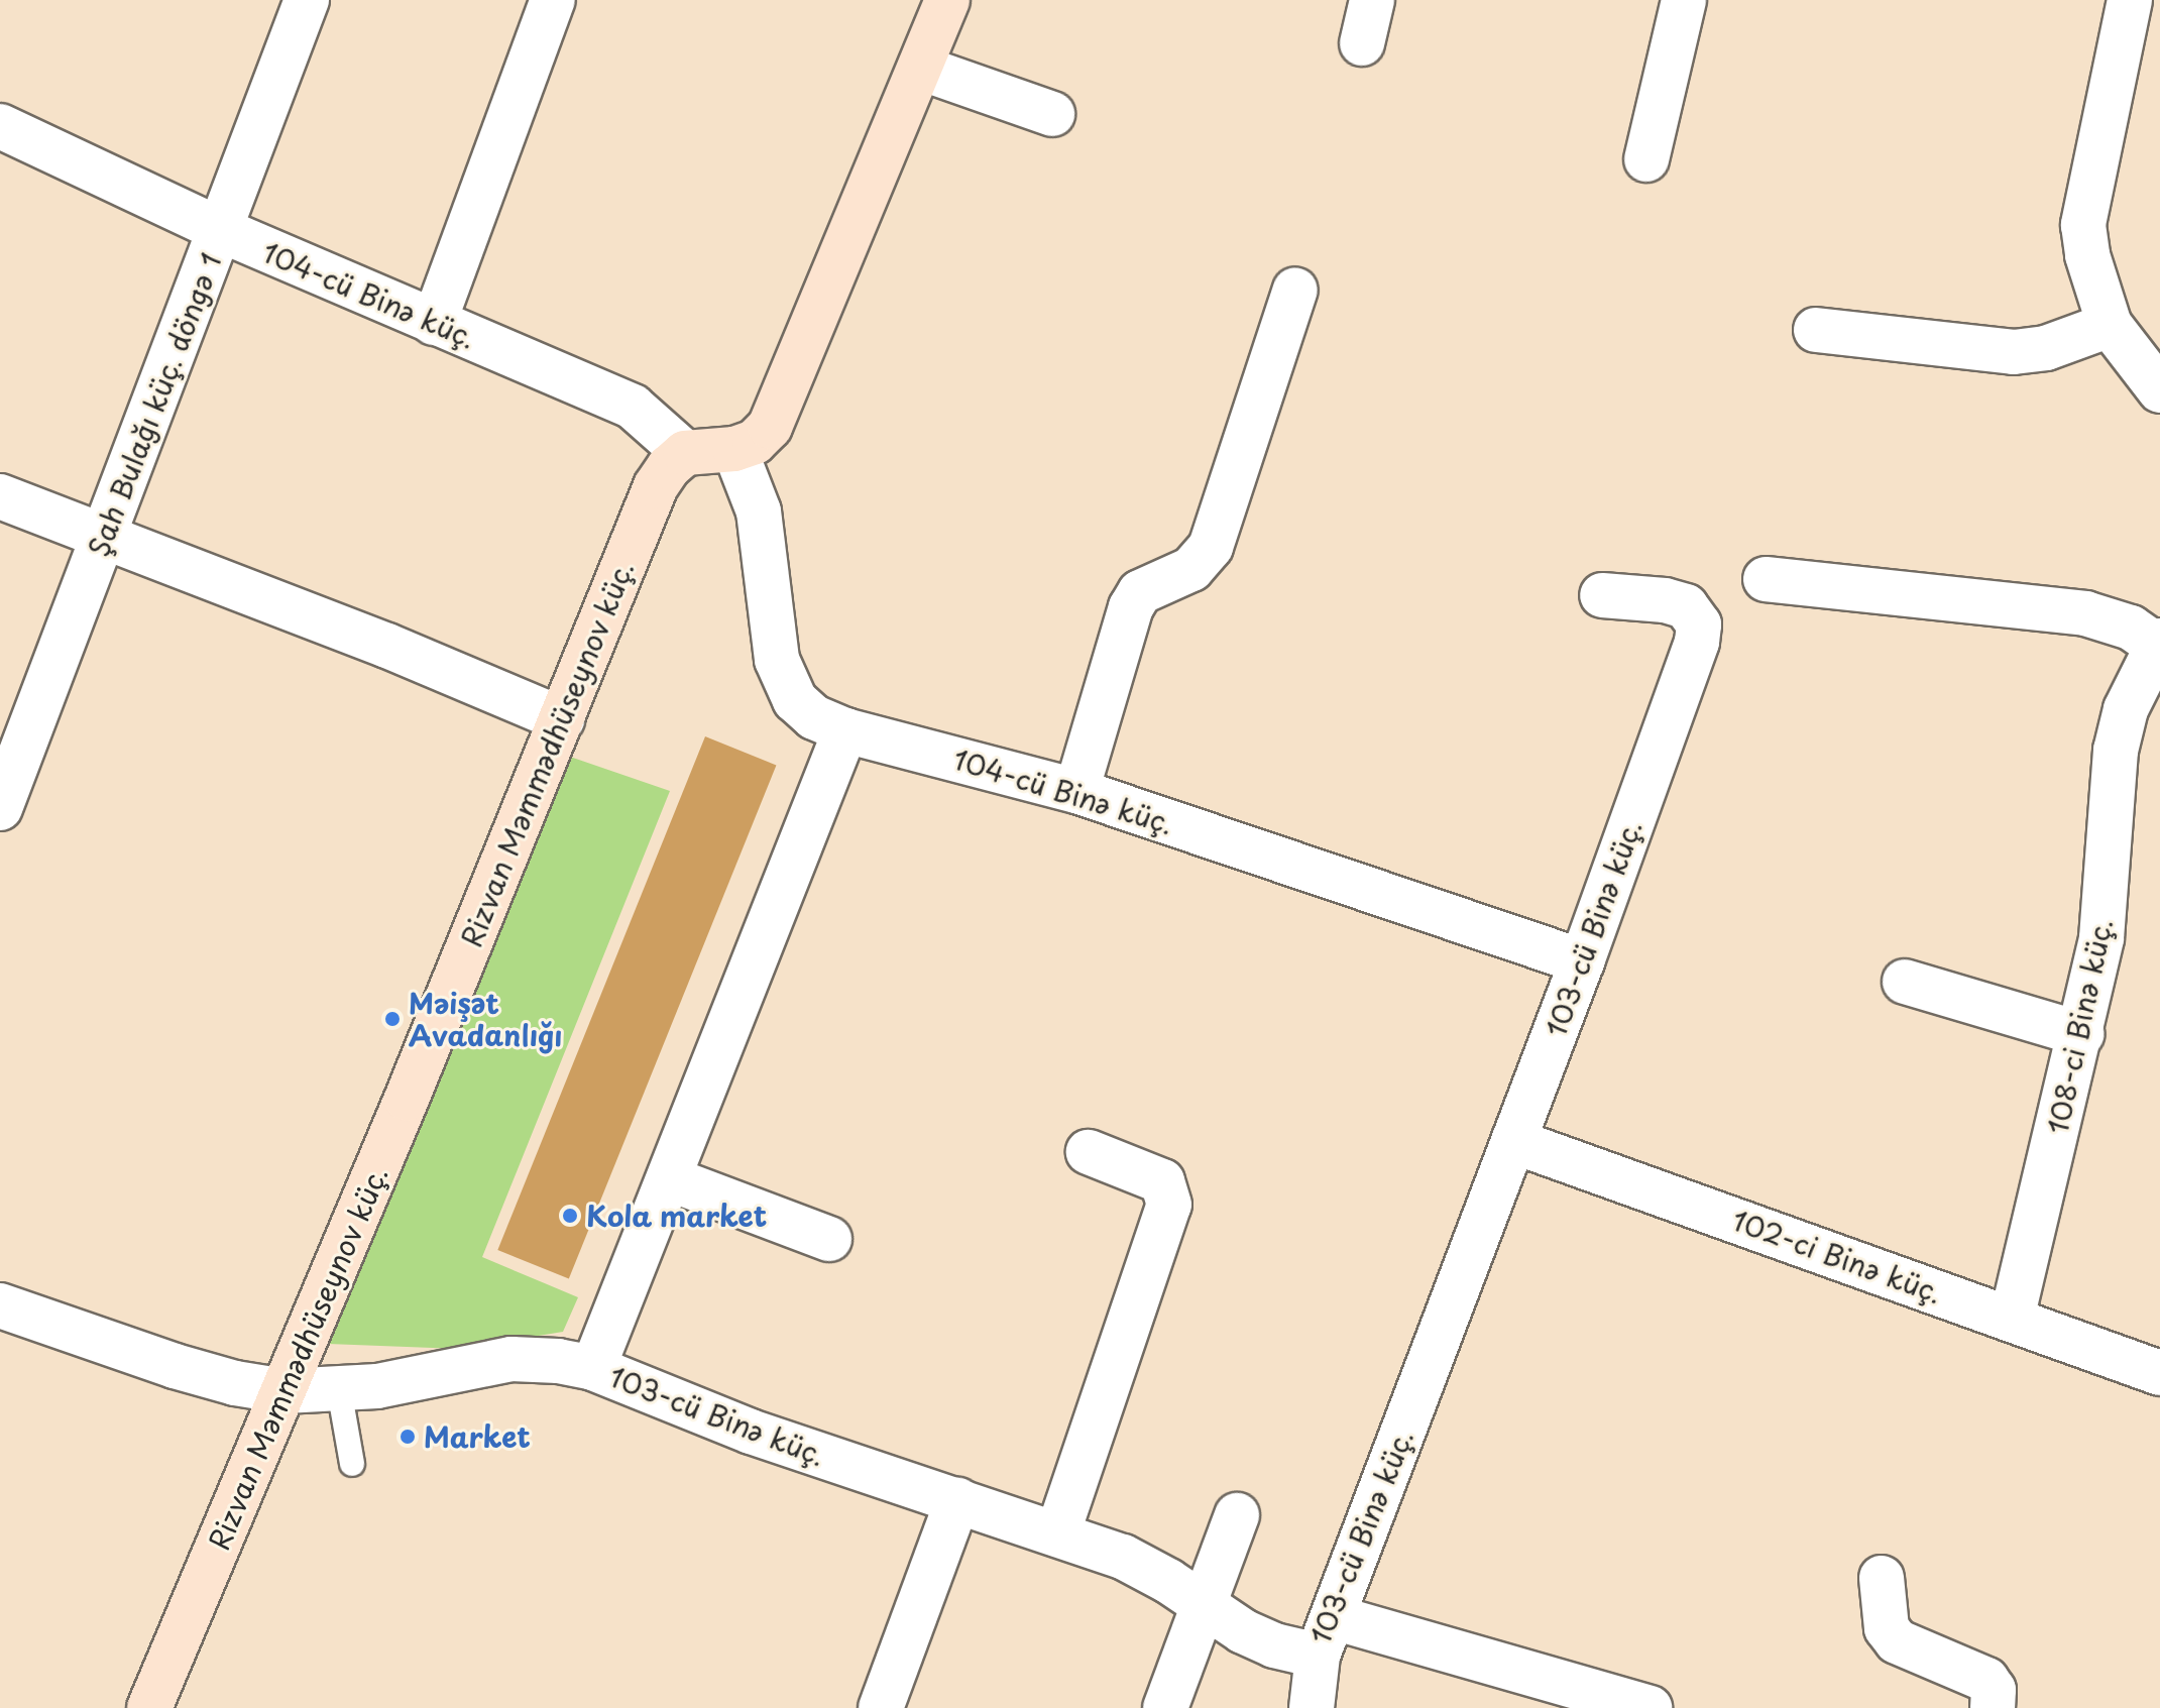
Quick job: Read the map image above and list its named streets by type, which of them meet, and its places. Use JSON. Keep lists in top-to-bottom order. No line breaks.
{"streets":{"street":["104-cü Binə küç.","Şah Bulağı küç. döngə 1","Rizvan Məmmədhüseynov küç.","103-cü Binə küç.","108-ci Binə küç.","102-ci Binə küç."]},"crossings":[["104-cü Binə küç.","Şah Bulağı küç. döngə 1"],["104-cü Binə küç.","Rizvan Məmmədhüseynov küç."],["104-cü Binə küç.","103-cü Binə küç."],["Rizvan Məmmədhüseynov küç.","103-cü Binə küç."],["103-cü Binə küç.","102-ci Binə küç."],["108-ci Binə küç.","102-ci Binə küç."]],"places":["Məişət Avadanlığı","Kola market","Market"]}
